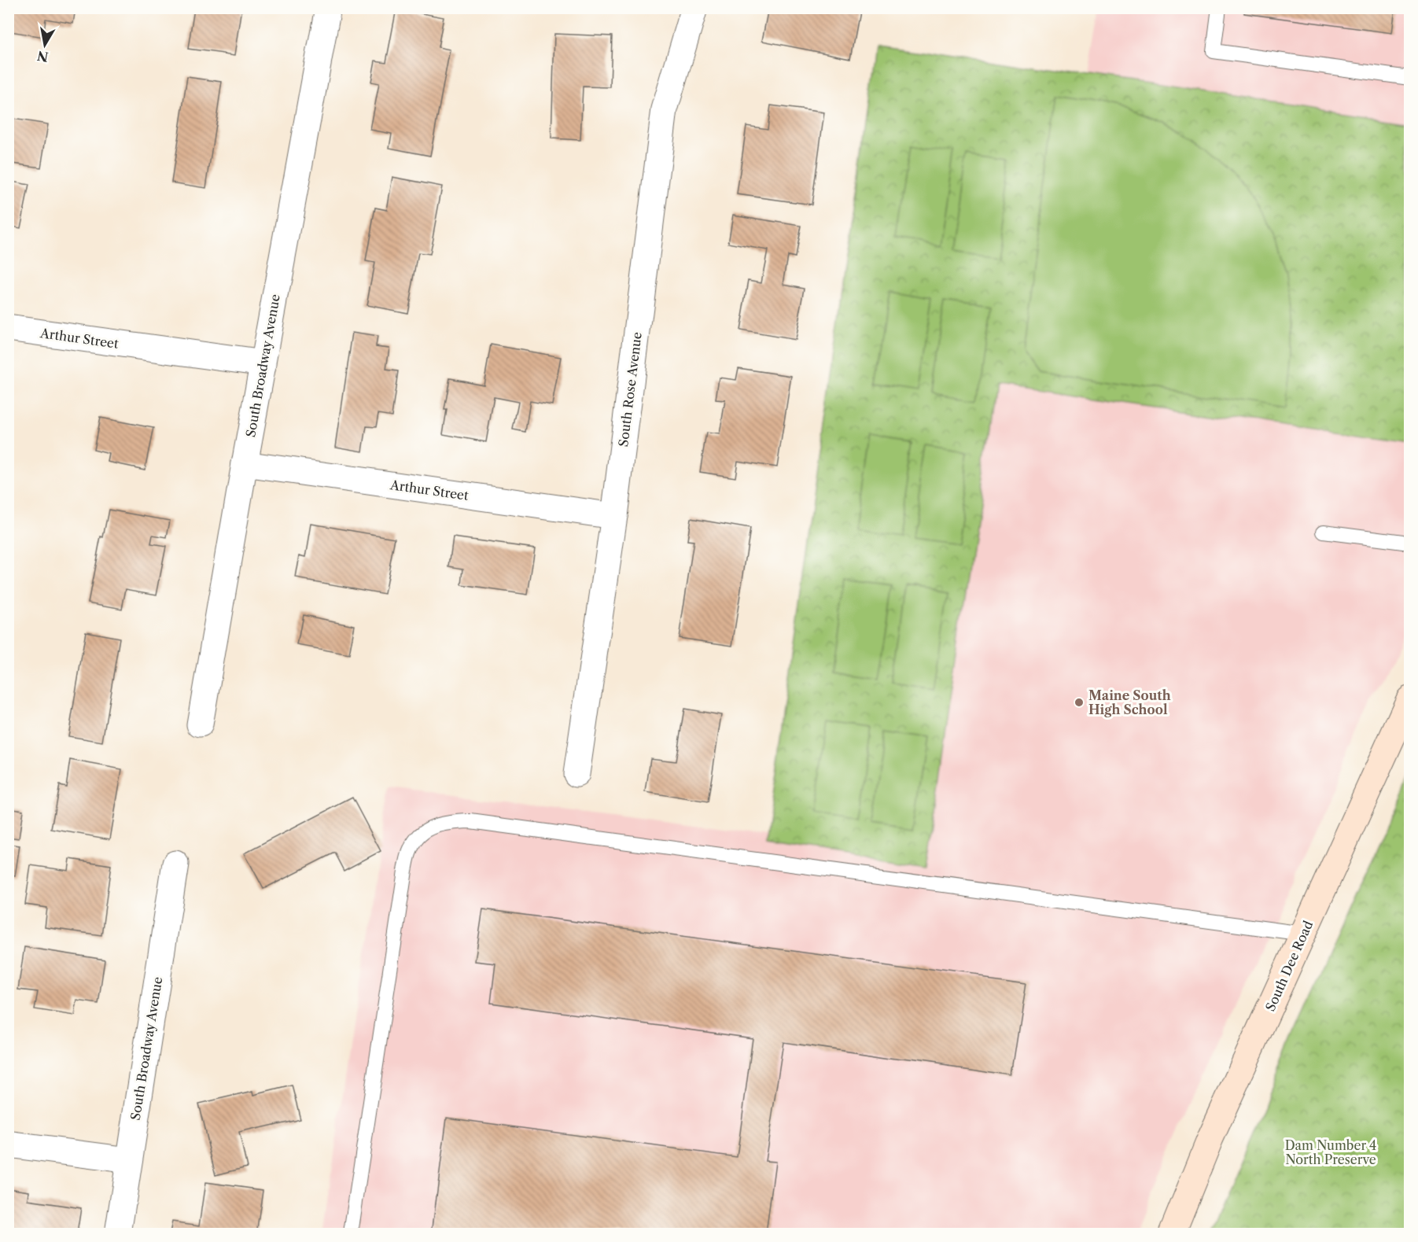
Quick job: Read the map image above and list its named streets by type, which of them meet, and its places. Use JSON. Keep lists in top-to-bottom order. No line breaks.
{"streets":{"main road":["South Dee Road"],"street":["Arthur Street","South Broadway Avenue","South Rose Avenue"]},"crossings":[["Arthur Street","South Broadway Avenue"],["Arthur Street","South Rose Avenue"]],"parks":["Dam Number 4 North Preserve"],"places":["Maine South High School"],"north":"bottom"}
